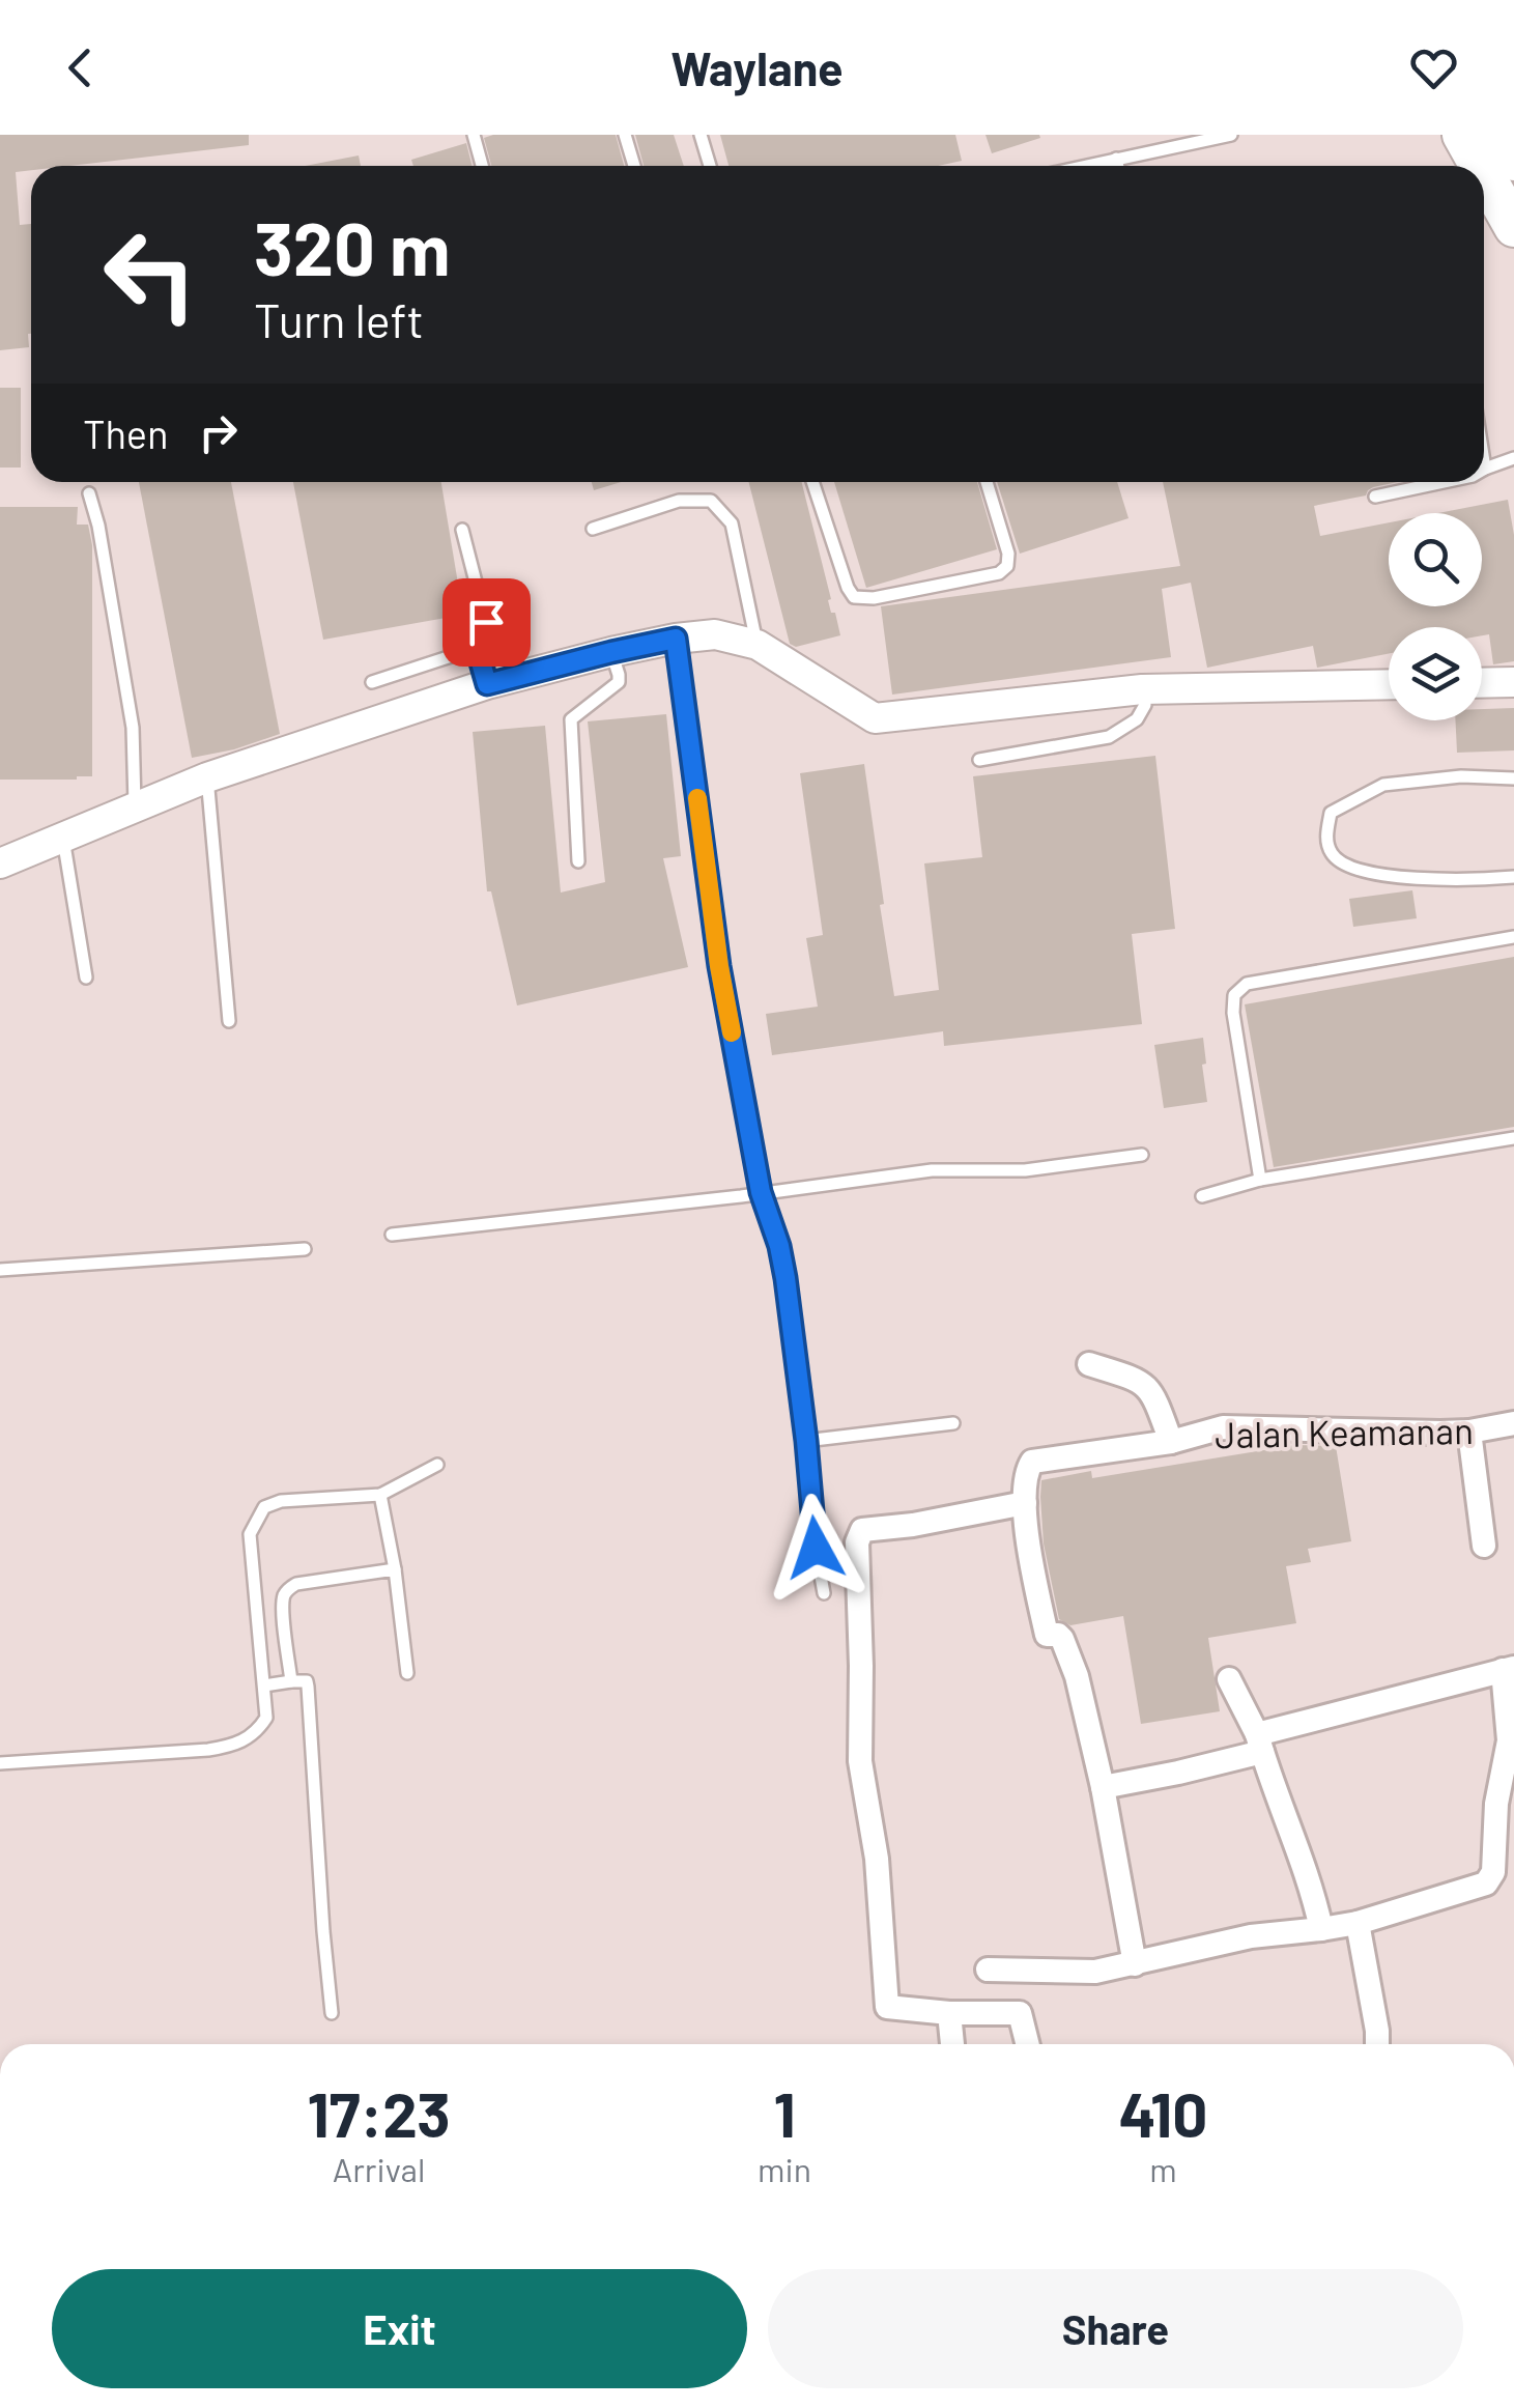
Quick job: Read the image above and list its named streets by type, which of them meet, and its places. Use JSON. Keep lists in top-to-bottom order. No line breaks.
{"streets":{"street":["Jalan Keamanan"]},"page":{"header":"Waylane","turn":["320 m","Turn left"],"then":"Then","eta":["17:23","Arrival","1","min","410","m"],"buttons":["Exit","Share"]}}
